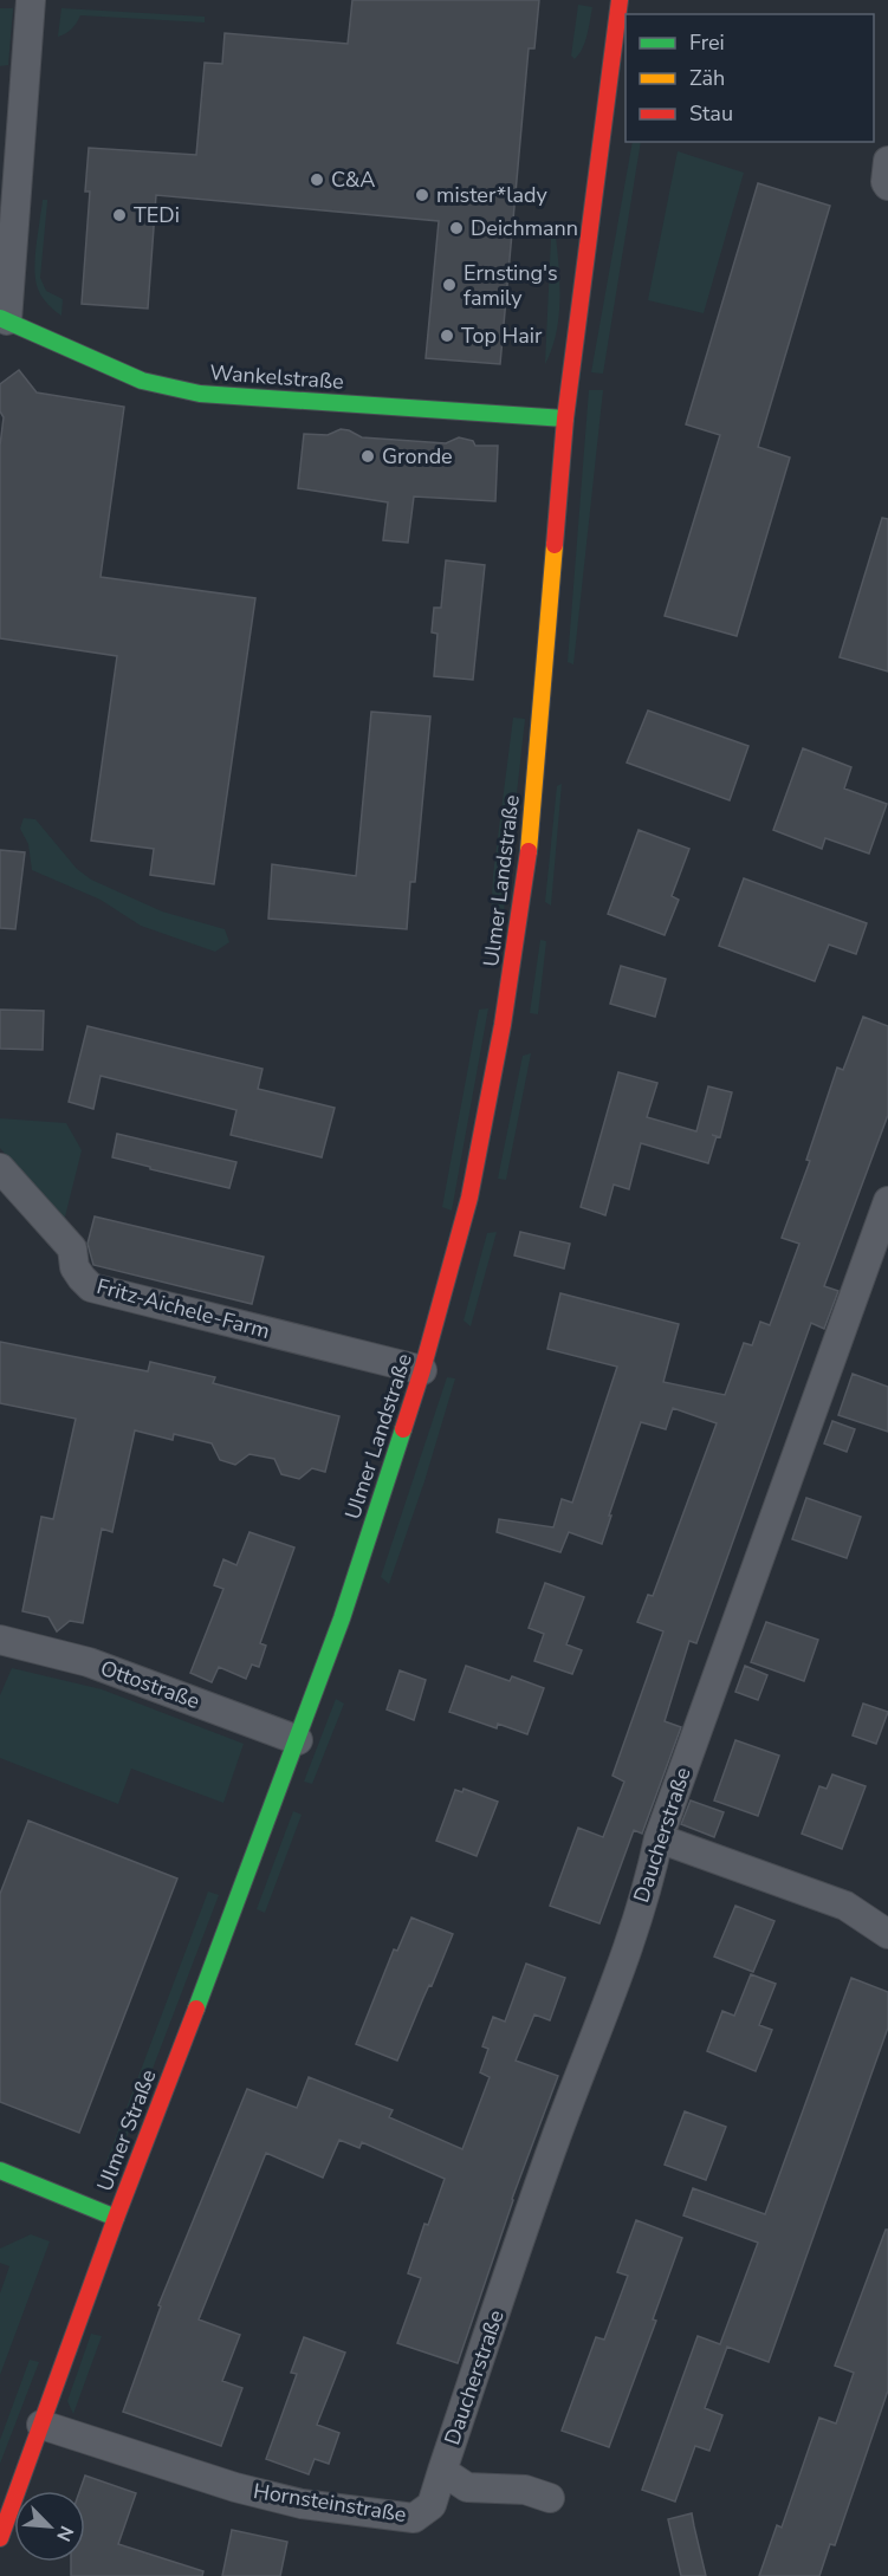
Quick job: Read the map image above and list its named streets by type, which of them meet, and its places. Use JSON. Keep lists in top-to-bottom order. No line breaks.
{"streets":{"street":["Wankelstraße","Ulmer Landstraße","Fritz-Aichele-Farm","Ottostraße","Daucherstraße","Ulmer Straße","Hornsteinstraße"]},"crossings":[["Wankelstraße","Ulmer Landstraße"],["Ulmer Landstraße","Fritz-Aichele-Farm"],["Ulmer Landstraße","Ottostraße"],["Ulmer Landstraße","Ulmer Straße"],["Ottostraße","Ulmer Straße"],["Daucherstraße","Hornsteinstraße"],["Ulmer Straße","Hornsteinstraße"]],"places":["C&A","mister*lady","TEDi","Deichmann","Ernsting's family","Top Hair","Gronde"],"legend":["Frei","Zäh","Stau"],"north":"bottom right"}
